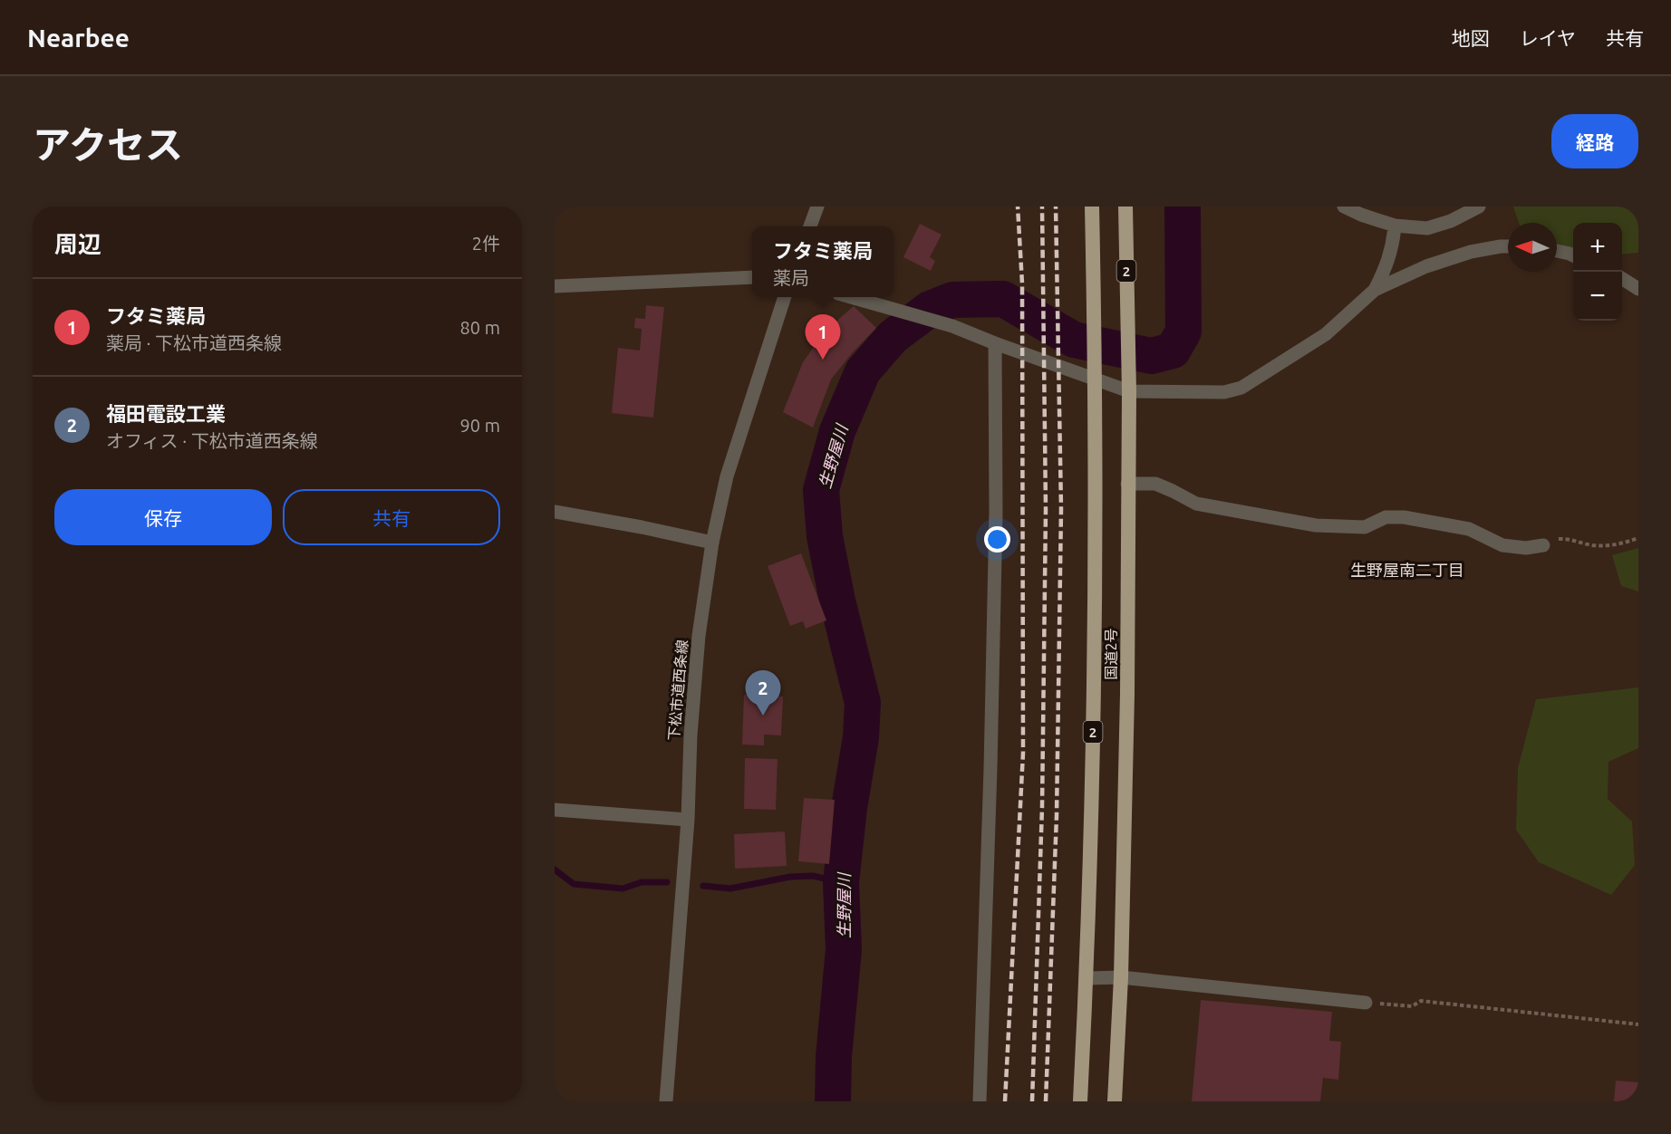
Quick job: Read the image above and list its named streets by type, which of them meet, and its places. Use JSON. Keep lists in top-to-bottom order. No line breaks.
{"streets":{"highway":["2","国道2号"],"street":["下松市道西条線"]},"districts":["生野屋南二丁目"],"water":["生野屋川"],"north":"left","page":{"header":"Nearbee","nav":["地図","レイヤ","共有"],"title":"アクセス","buttons":["経路",["保存","共有"]],"heading":["周辺","2件"],"map_buttons":["+","−"],"popup":["フタミ薬局","薬局"],"list":[{"mark":"1","name":"フタミ薬局","note":"薬局 · 下松市道西条線","value":"80 m"},{"mark":"2","name":"福田電設工業","note":"オフィス · 下松市道西条線","value":"90 m"}],"pins":["1","2"]}}
